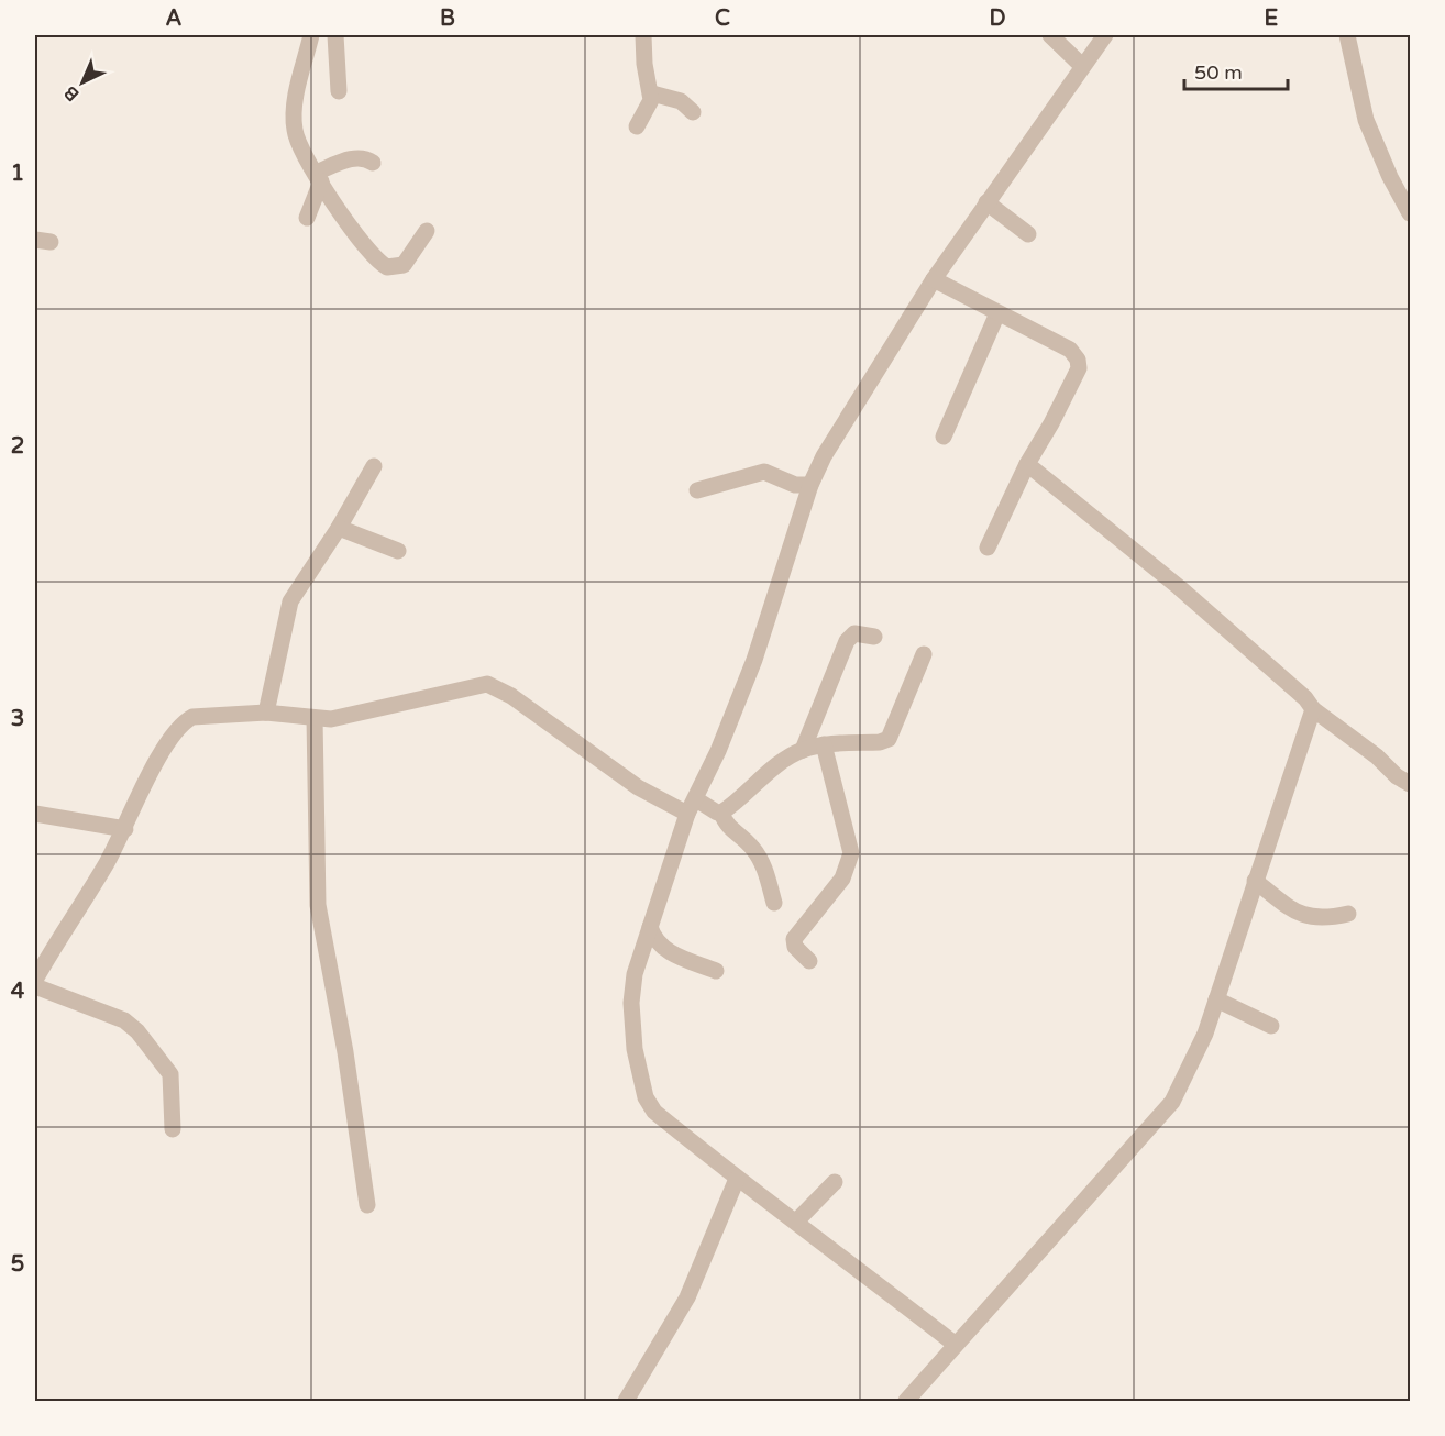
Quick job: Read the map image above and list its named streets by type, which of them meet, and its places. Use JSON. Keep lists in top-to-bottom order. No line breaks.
{"scale_bar":"50 m","north":"bottom left","grid":{"columns":["A","B","C","D","E"],"rows":["1","2","3","4","5"]}}
